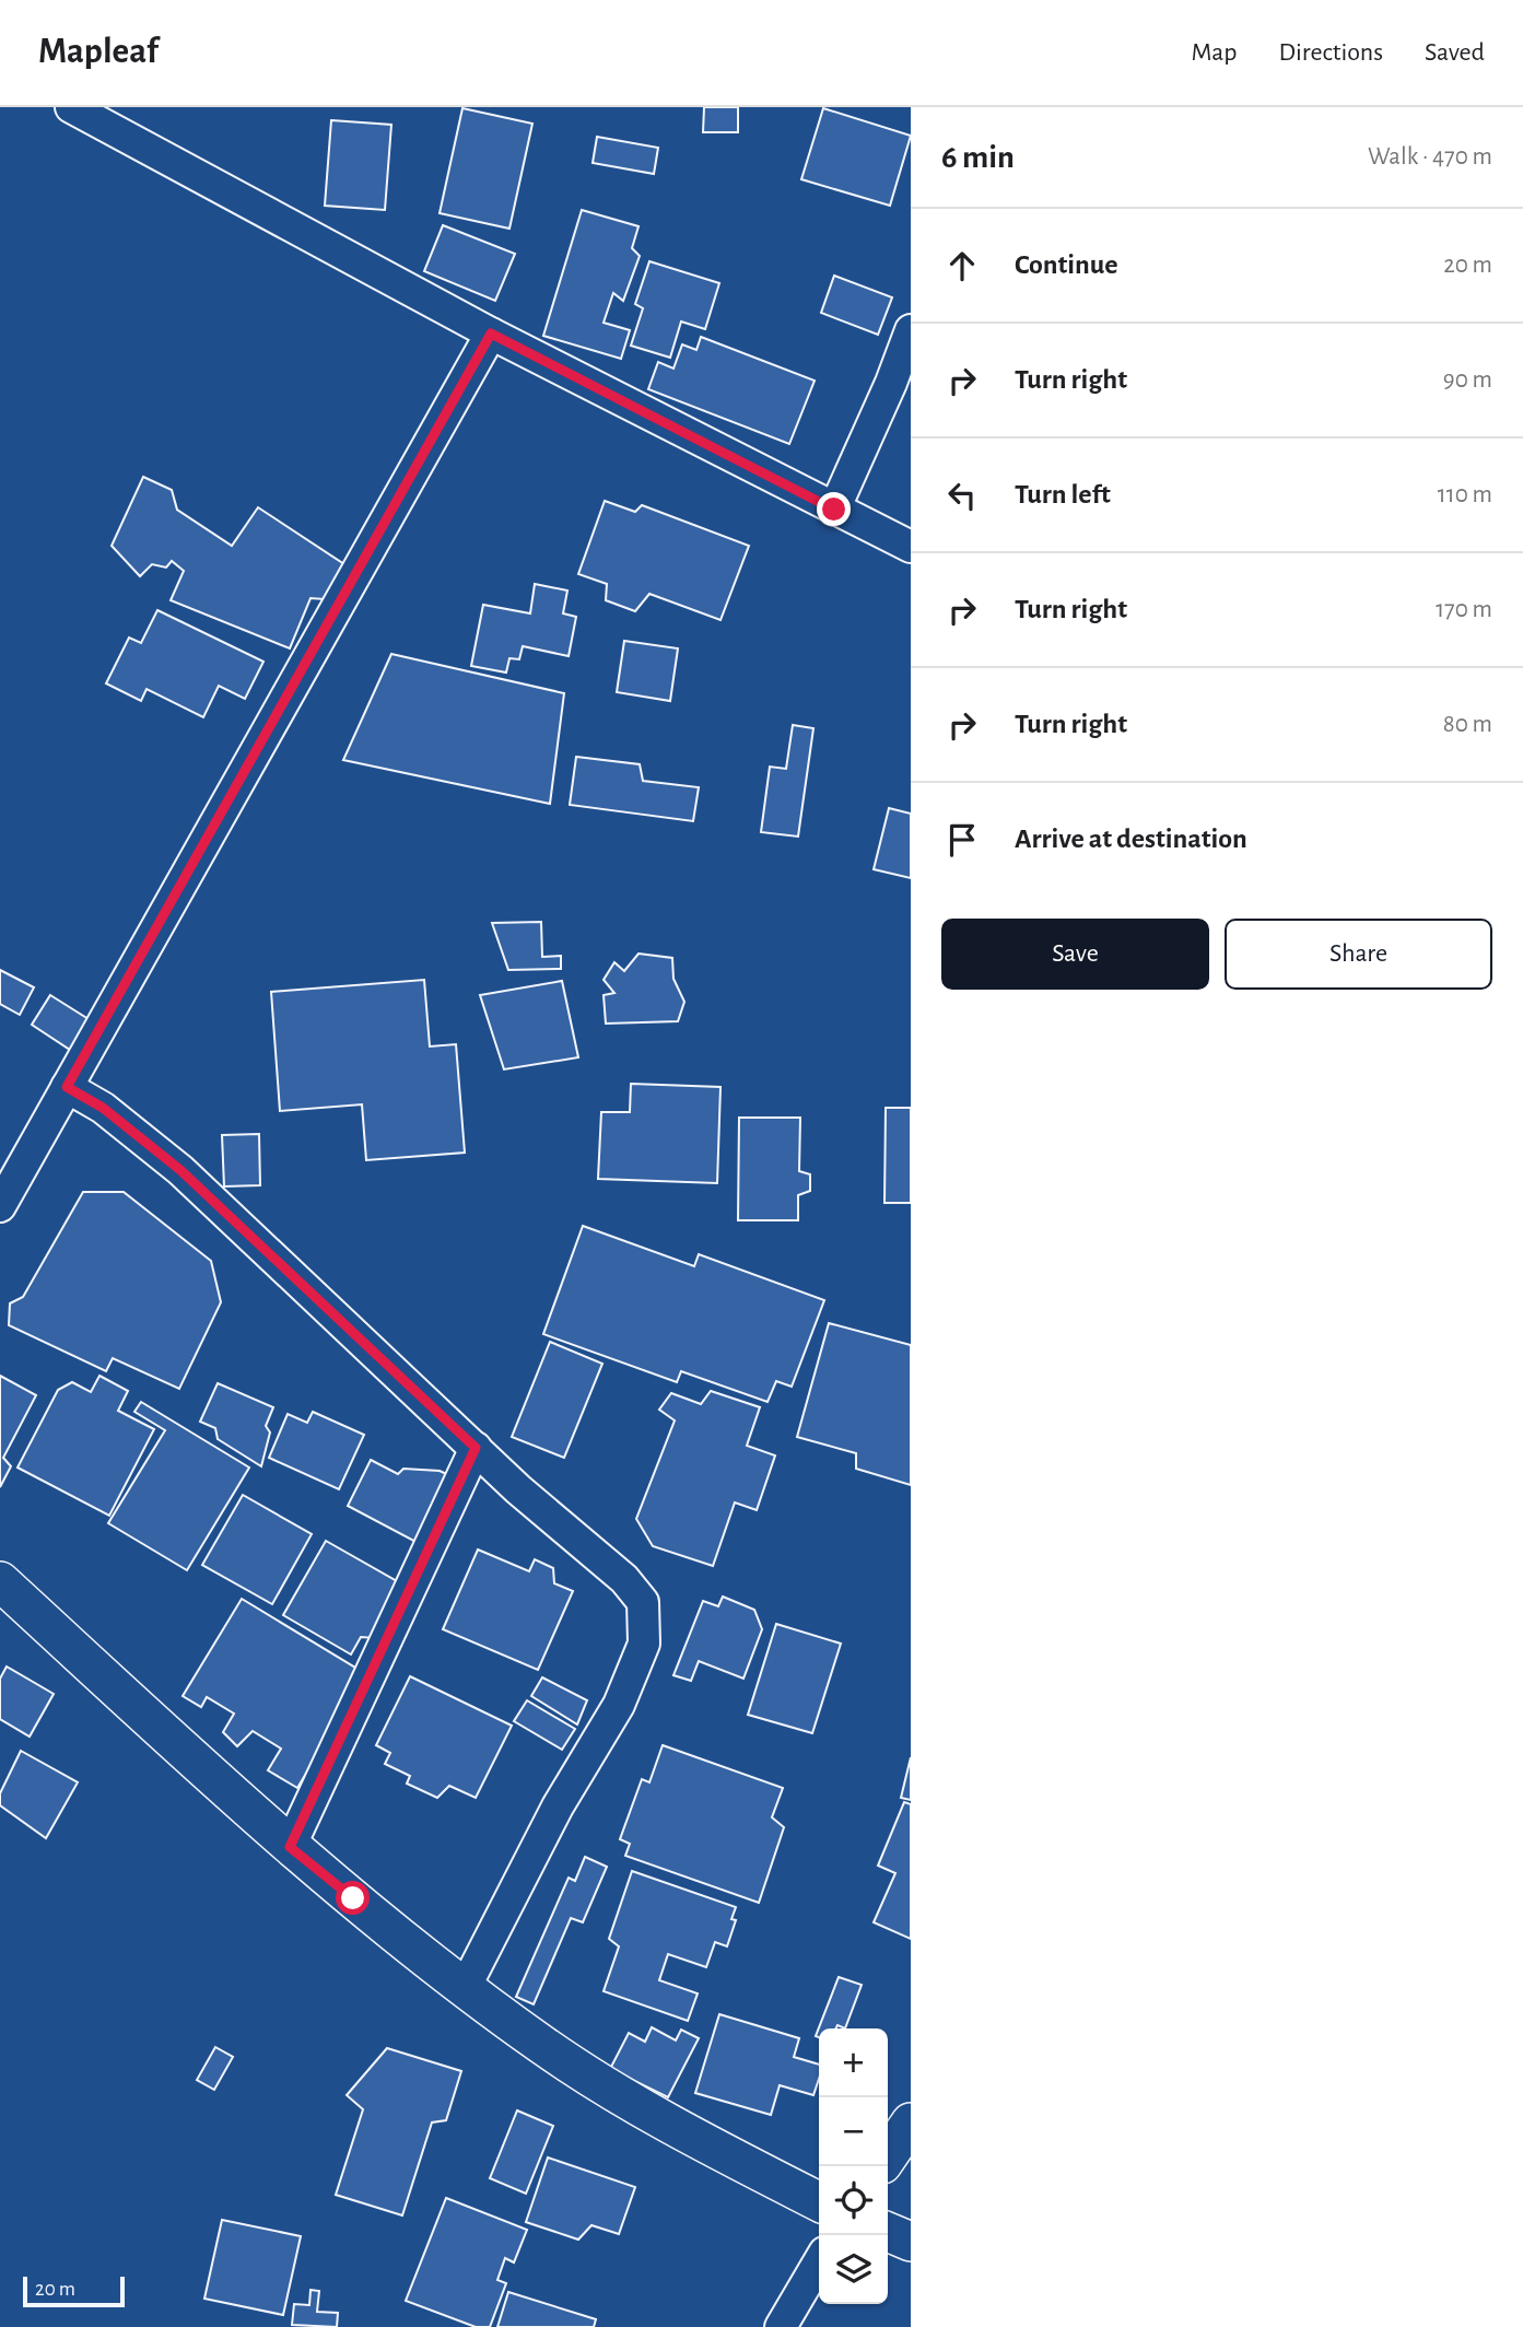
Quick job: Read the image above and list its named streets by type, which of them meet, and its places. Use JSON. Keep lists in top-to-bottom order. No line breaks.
{"scale_bar":"20 m","page":{"header":"Mapleaf","nav":["Map","Directions","Saved"],"heading":["6 min","Walk · 470 m"],"list":[["Continue","20 m"],["Turn right","90 m"],["Turn left","110 m"],["Turn right","170 m"],["Turn right","80 m"],"Arrive at destination"],"buttons":["Save","Share"],"map_buttons":["+","−"],"scale":"20 m"}}
